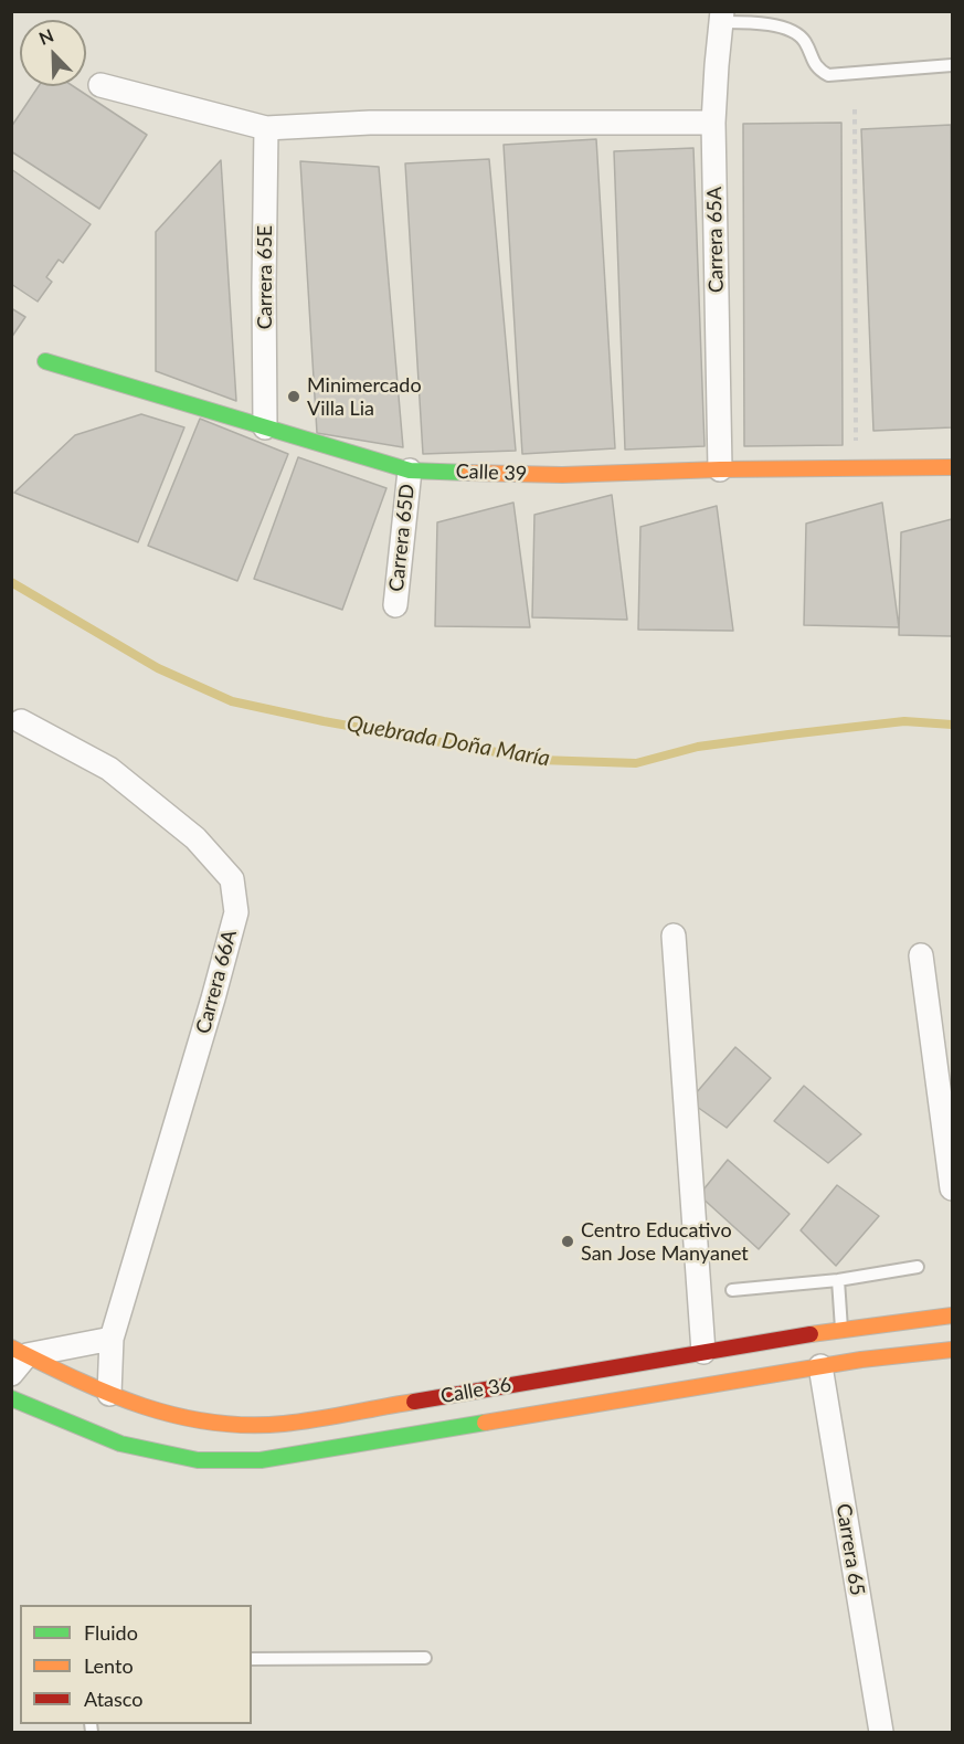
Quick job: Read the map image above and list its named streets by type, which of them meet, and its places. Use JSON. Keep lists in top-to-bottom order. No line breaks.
{"streets":{"main road":["Calle 39","Calle 36"],"street":["Carrera 65A","Carrera 65E","Carrera 65D","Carrera 66A","Carrera 65"]},"crossings":[["Carrera 65A","Calle 39"],["Carrera 65E","Calle 39"],["Calle 39","Carrera 65D"],["Carrera 66A","Calle 36"],["Calle 36","Carrera 65"]],"water":["Quebrada Doña María"],"places":["Minimercado Villa Lia","Centro Educativo San Jose Manyanet"],"legend":["Fluido","Lento","Atasco"],"north":"top left"}
